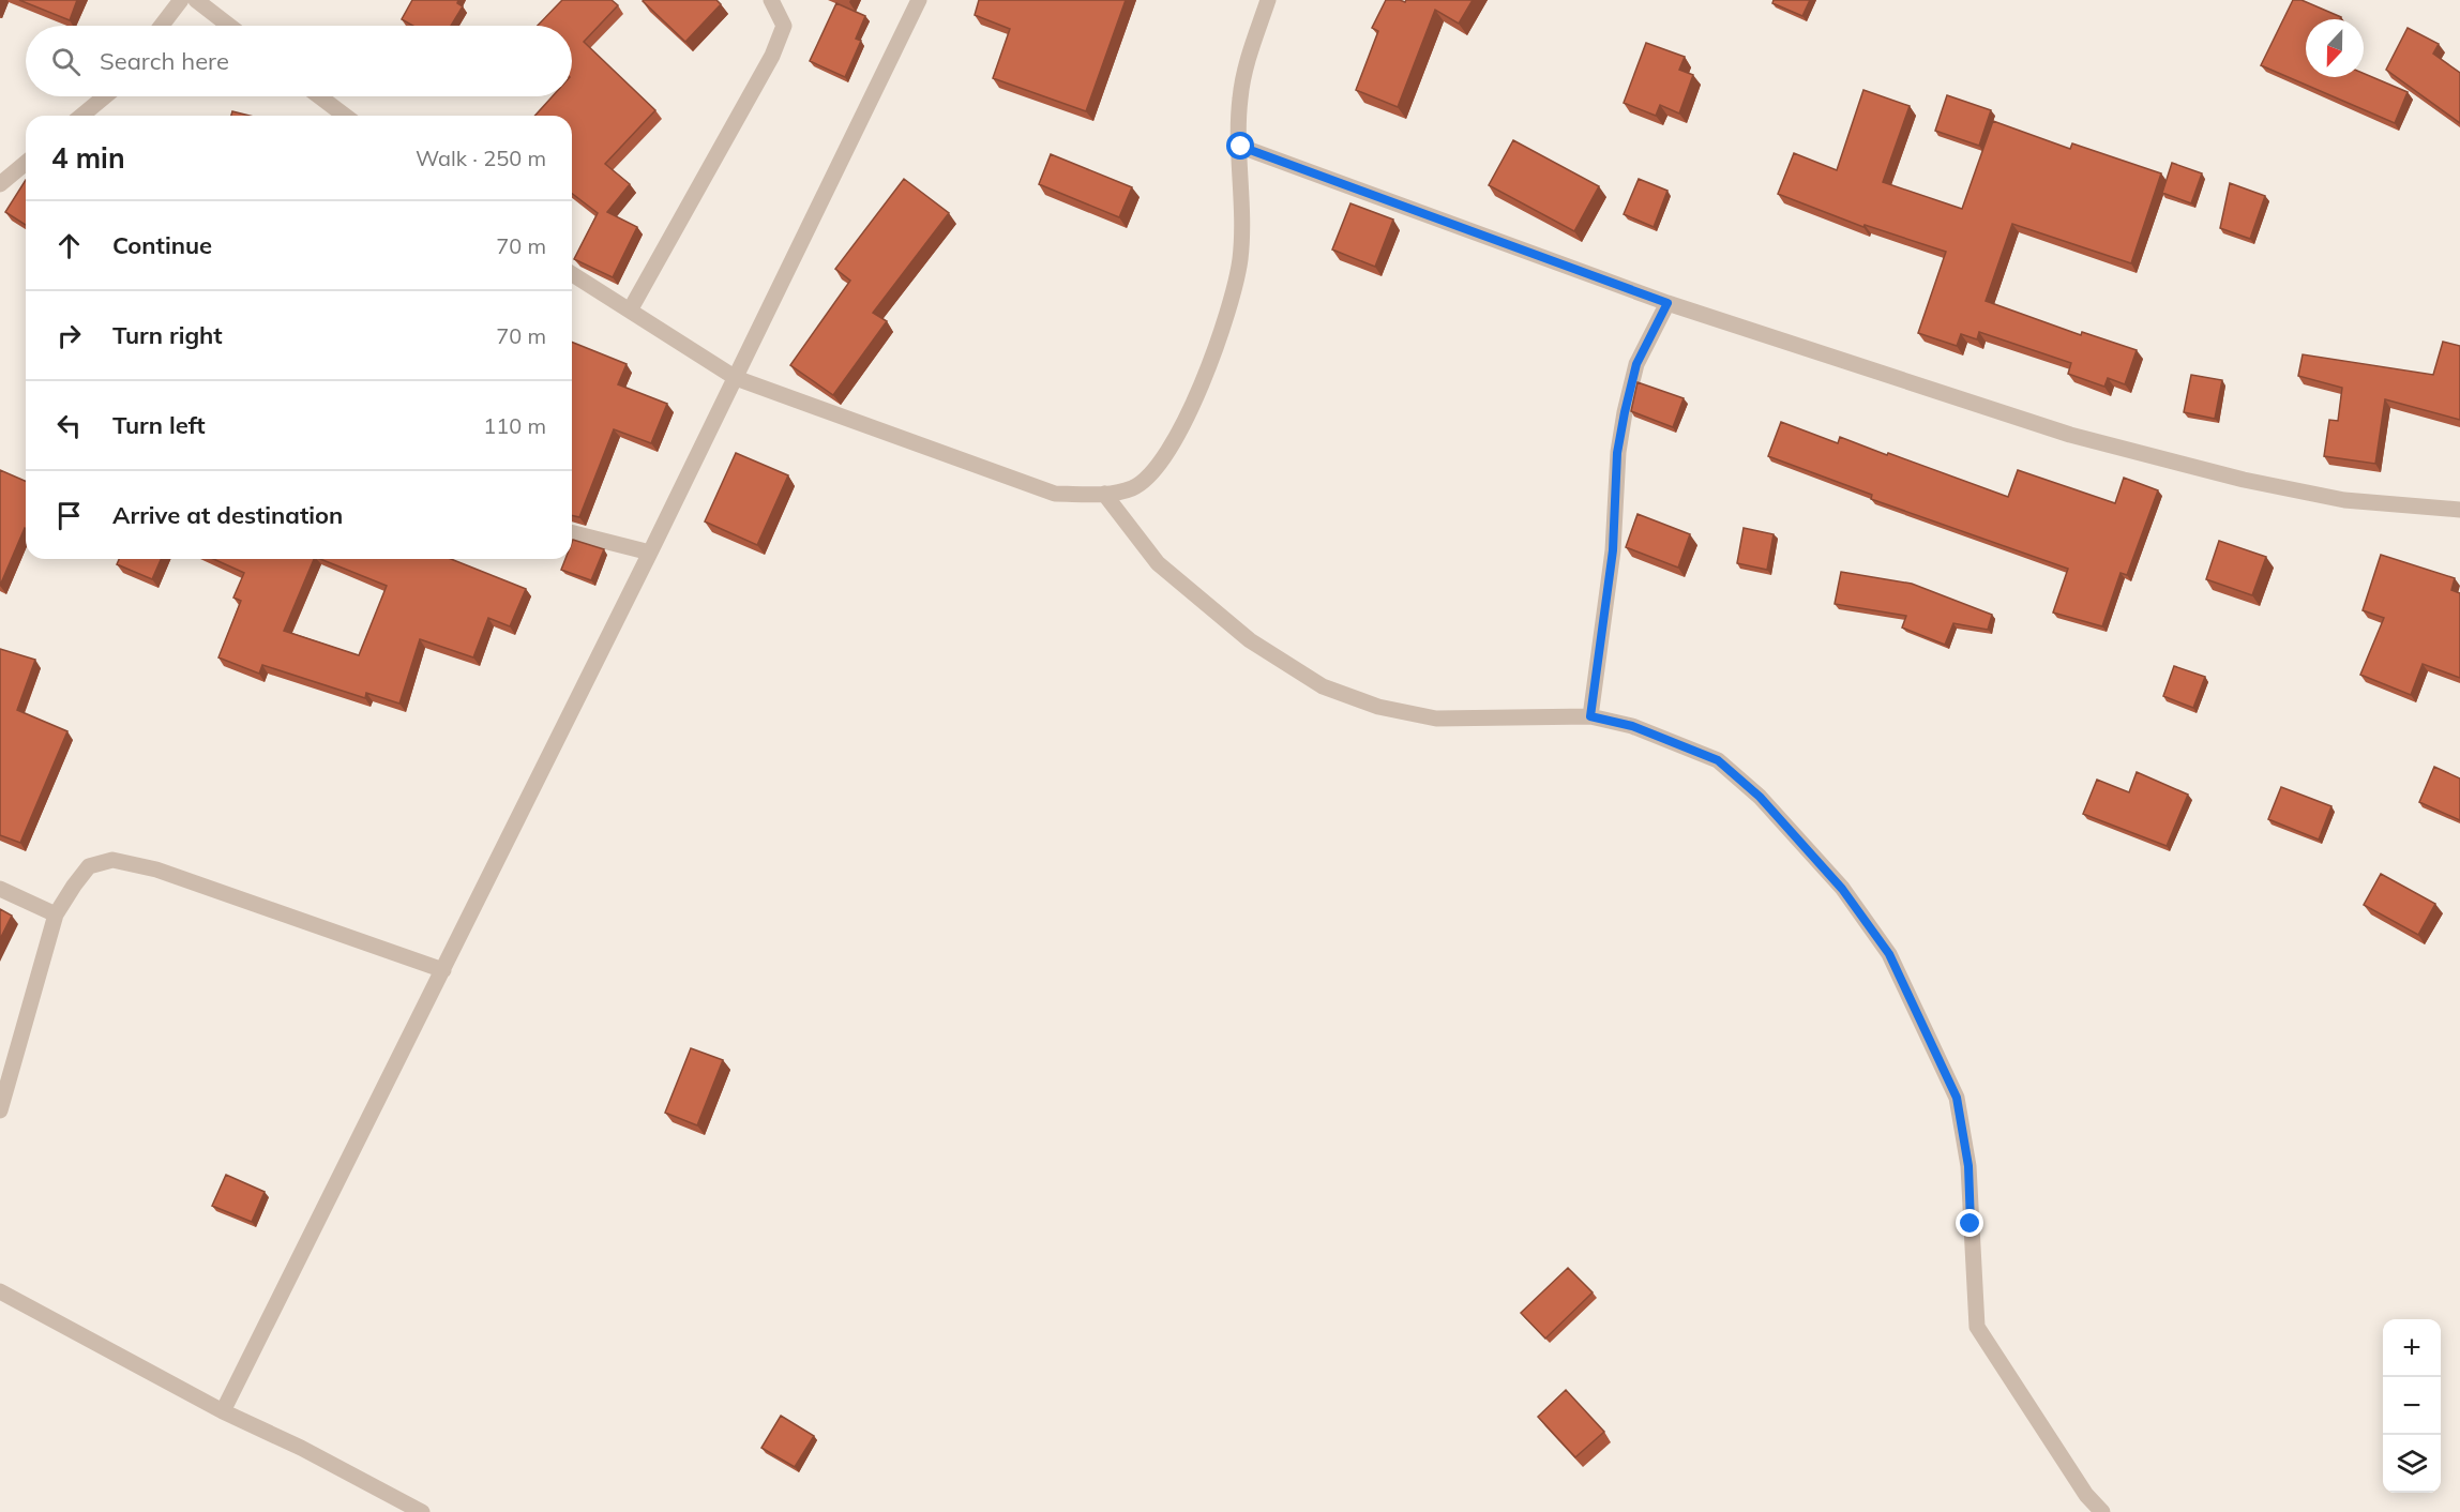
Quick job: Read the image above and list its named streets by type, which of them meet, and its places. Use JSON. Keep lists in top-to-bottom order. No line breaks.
{"north":"bottom","page":{"search":"Search here","heading":["4 min","Walk · 250 m"],"list":[["Continue","70 m"],["Turn right","70 m"],["Turn left","110 m"],"Arrive at destination"],"map_buttons":["+","−"]}}
